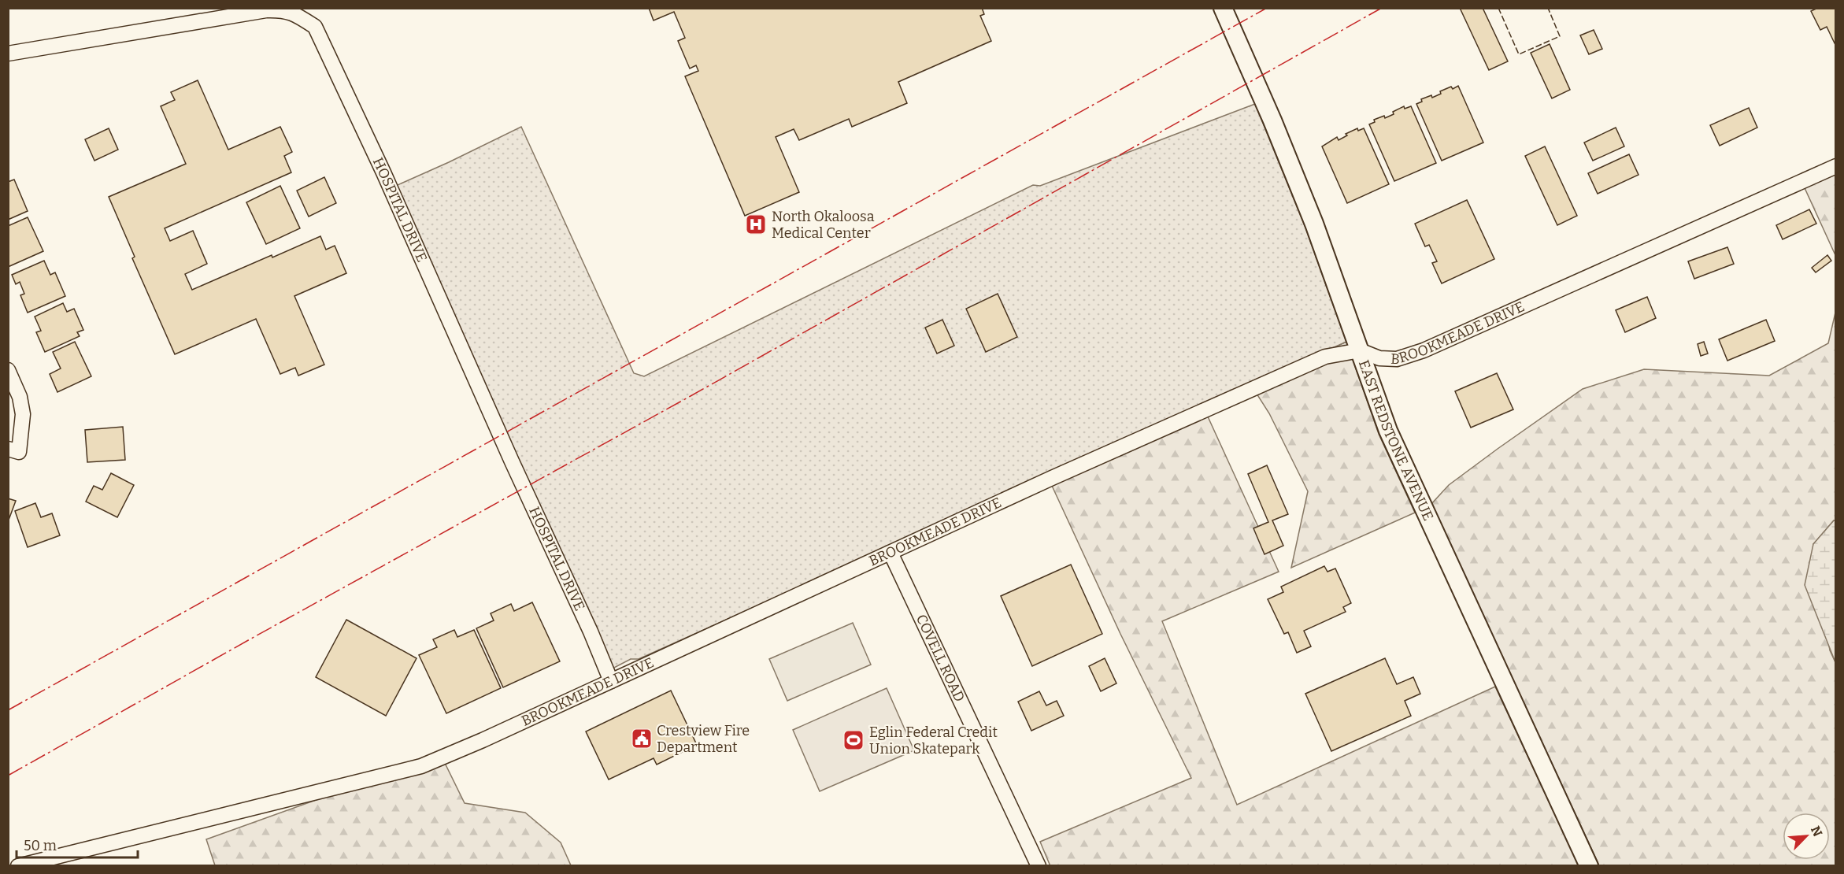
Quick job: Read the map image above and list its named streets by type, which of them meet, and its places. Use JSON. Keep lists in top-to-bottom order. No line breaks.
{"streets":{"street":["HOSPITAL DRIVE","BROOKMEADE DRIVE","EAST REDSTONE AVENUE","COVELL ROAD"]},"crossings":[["HOSPITAL DRIVE","BROOKMEADE DRIVE"],["BROOKMEADE DRIVE","EAST REDSTONE AVENUE"],["BROOKMEADE DRIVE","COVELL ROAD"]],"places":{"hospital":["North Okaloosa Medical Center"],"public building":["Crestview Fire Department"],"sports":["Eglin Federal Credit Union Skatepark"]},"scale_bar":"50 m","north":"top right"}
